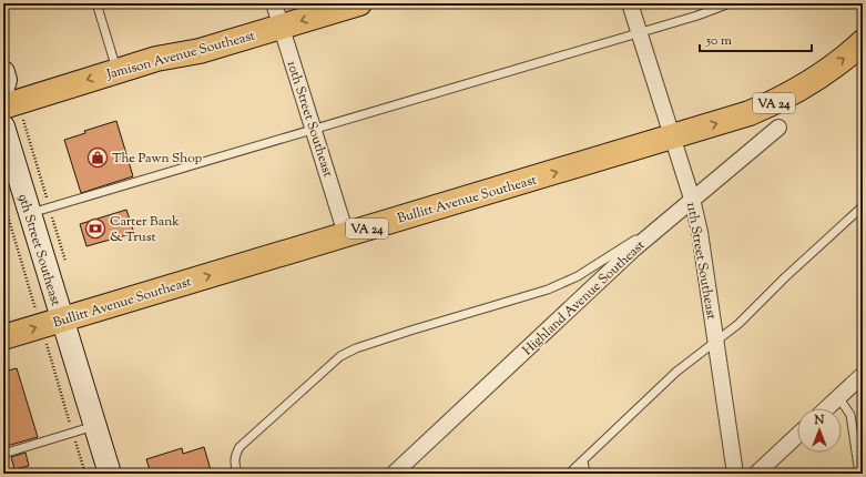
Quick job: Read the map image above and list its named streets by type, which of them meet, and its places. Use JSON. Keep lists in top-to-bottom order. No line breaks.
{"streets":{"main road":["Jamison Avenue Southeast","VA 24","Bullitt Avenue Southeast"],"street":["10th Street Southeast","9th Street Southeast","11th Street Southeast","Highland Avenue Southeast"]},"crossings":[["Jamison Avenue Southeast","10th Street Southeast"],["10th Street Southeast","Bullitt Avenue Southeast"],["Bullitt Avenue Southeast","9th Street Southeast"],["Bullitt Avenue Southeast","11th Street Southeast"],["11th Street Southeast","Highland Avenue Southeast"]],"one_way":["Jamison Avenue Southeast","Bullitt Avenue Southeast"],"places":{"shop":["The Pawn Shop"],"bank":["Carter Bank & Trust"]},"scale_bar":"50 m","north":"top"}
